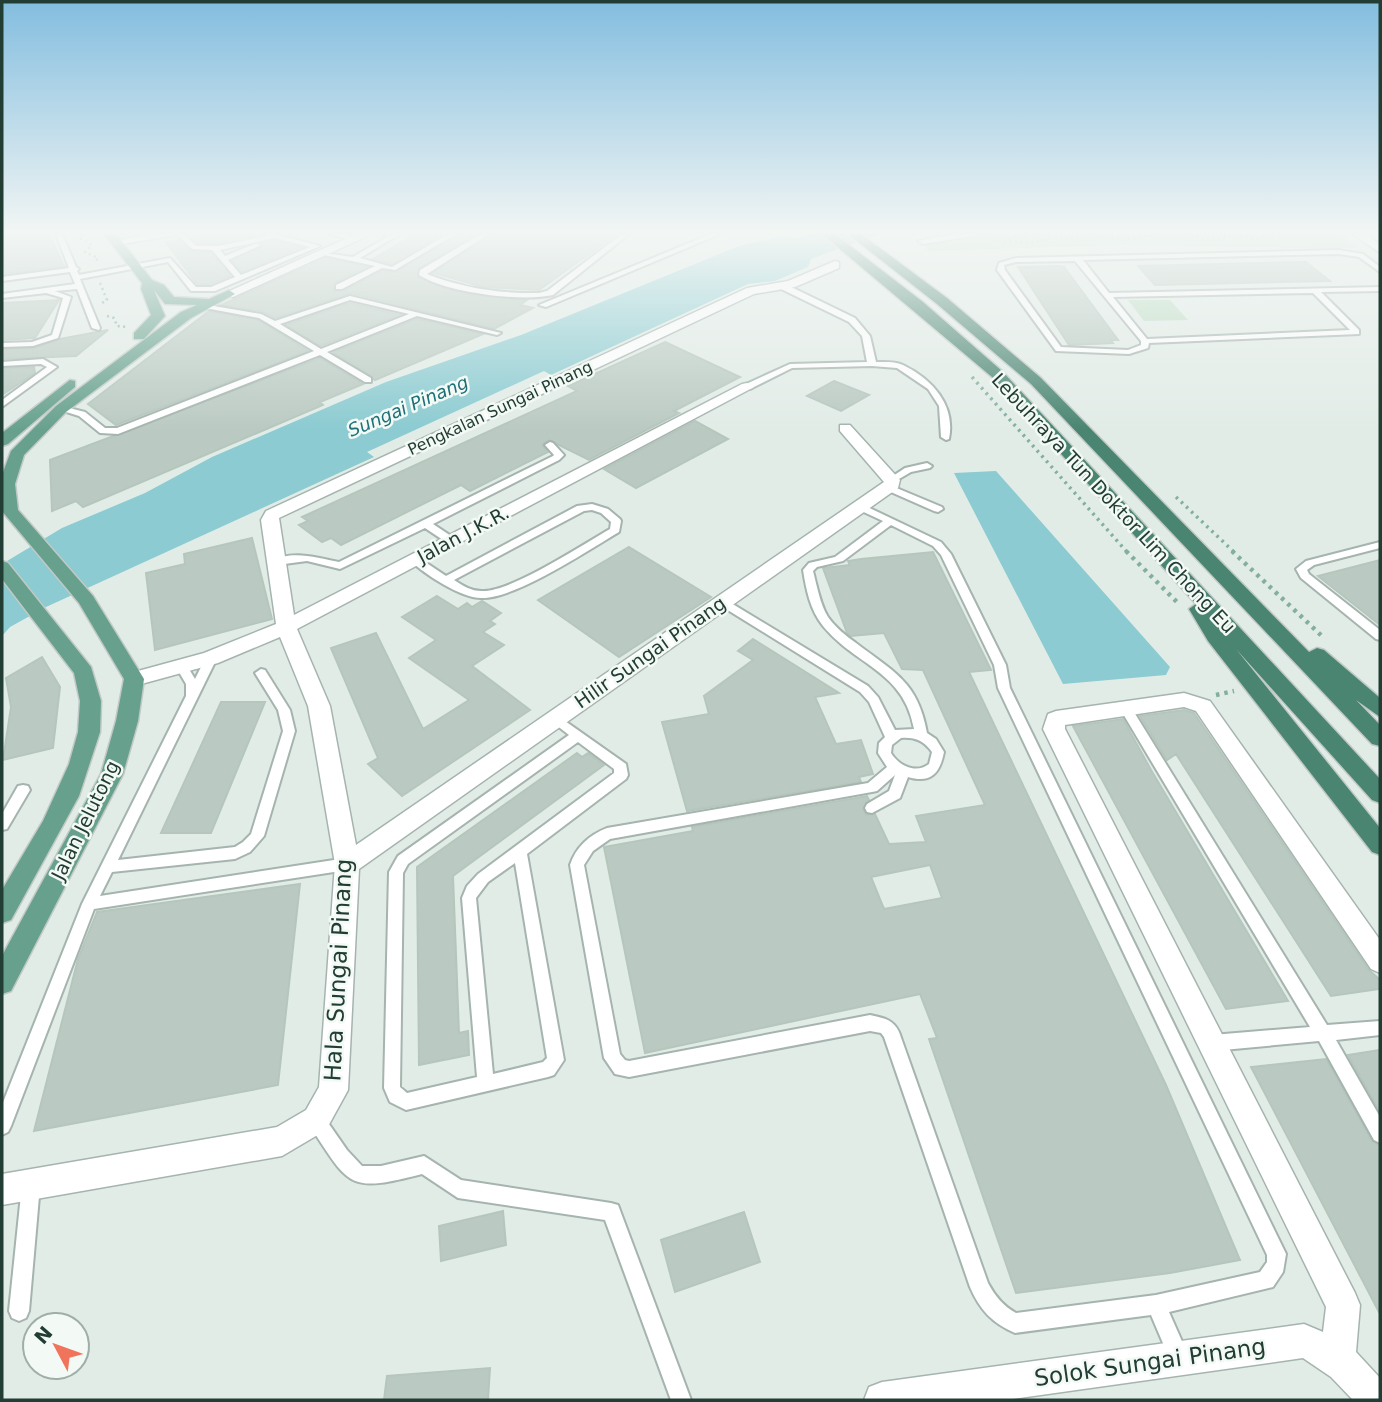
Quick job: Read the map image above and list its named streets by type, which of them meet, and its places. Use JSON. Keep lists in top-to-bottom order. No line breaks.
{"streets":{"highway":["Lebuhraya Tun Doktor Lim Chong Eu"],"main road":["Jalan Jelutong"],"street":["Pengkalan Sungai Pinang","Jalan J.K.R.","Hilir Sungai Pinang","Hala Sungai Pinang","Solok Sungai Pinang"]},"crossings":[["Pengkalan Sungai Pinang","Jalan J.K.R."],["Pengkalan Sungai Pinang","Hala Sungai Pinang"],["Jalan J.K.R.","Jalan Jelutong"],["Jalan J.K.R.","Hala Sungai Pinang"],["Hilir Sungai Pinang","Hala Sungai Pinang"]],"water":["Sungai Pinang"],"north":"top left"}
